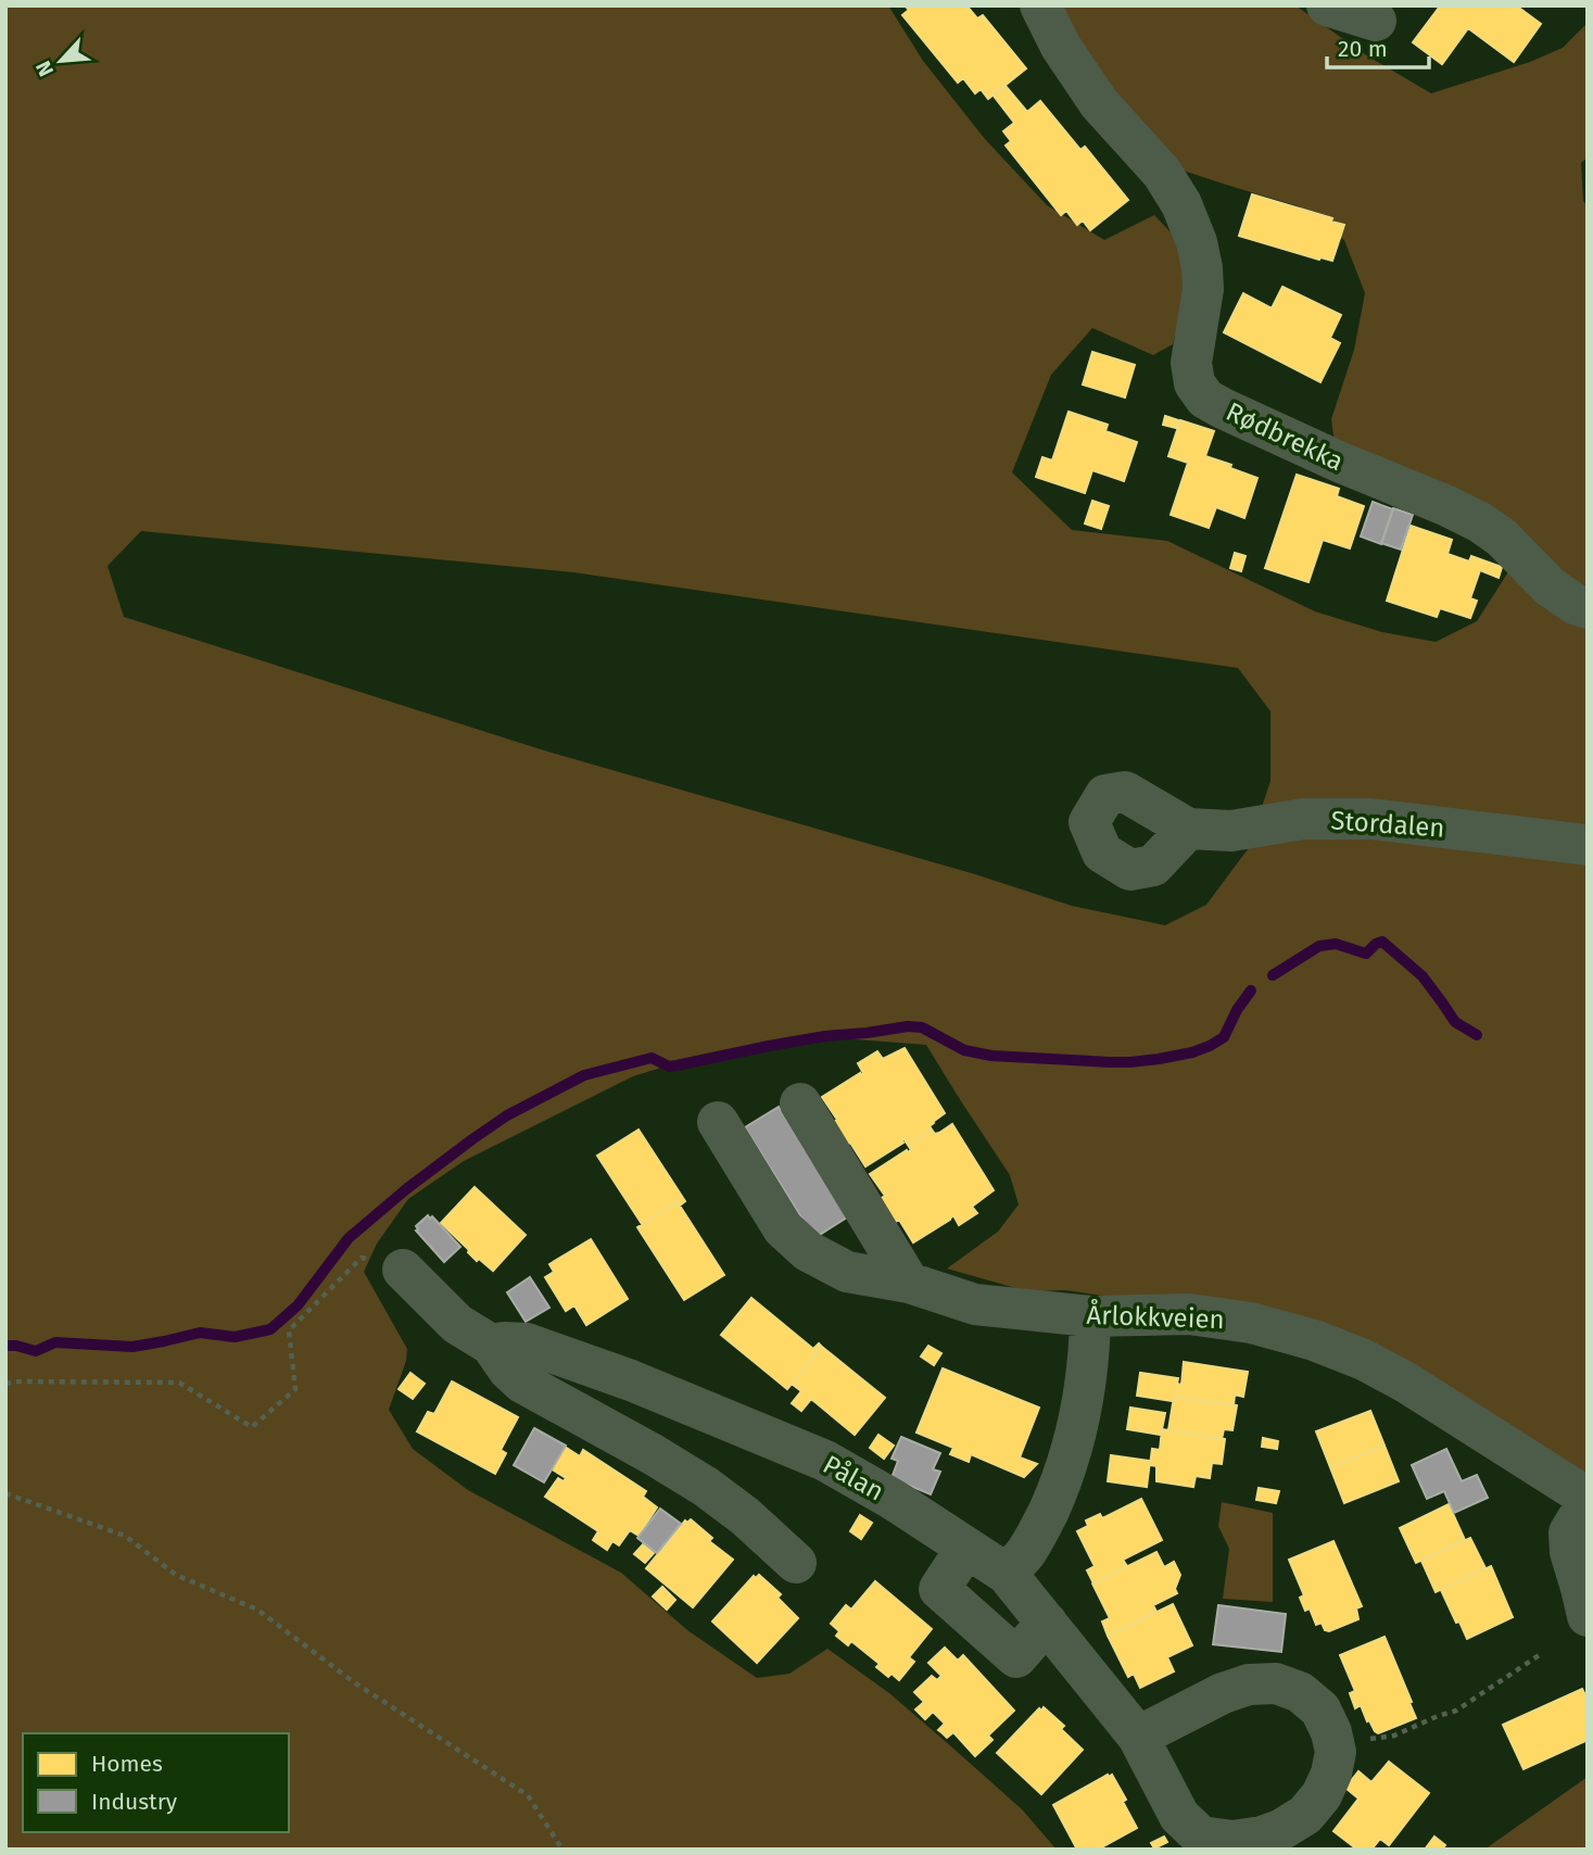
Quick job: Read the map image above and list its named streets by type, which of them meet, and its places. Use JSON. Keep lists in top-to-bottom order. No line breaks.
{"streets":{"street":["Rødbrekka","Stordalen","Årlokkveien","Pålan"]},"legend":["Homes","Industry"],"scale_bar":"20 m","north":"bottom left"}
